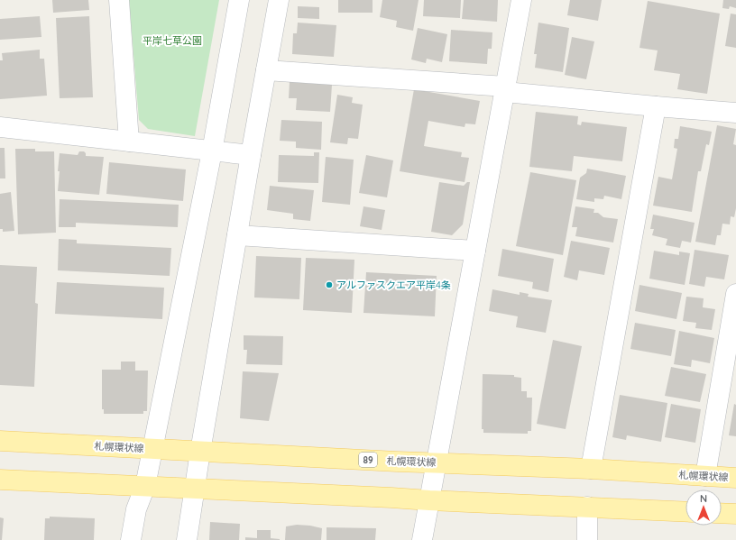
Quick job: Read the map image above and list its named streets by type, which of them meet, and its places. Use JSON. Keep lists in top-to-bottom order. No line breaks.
{"streets":{"main road":["札幌環状線","89"]},"parks":["平岸七草公園"],"places":["アルファスクエア平岸4条"],"north":"top"}
